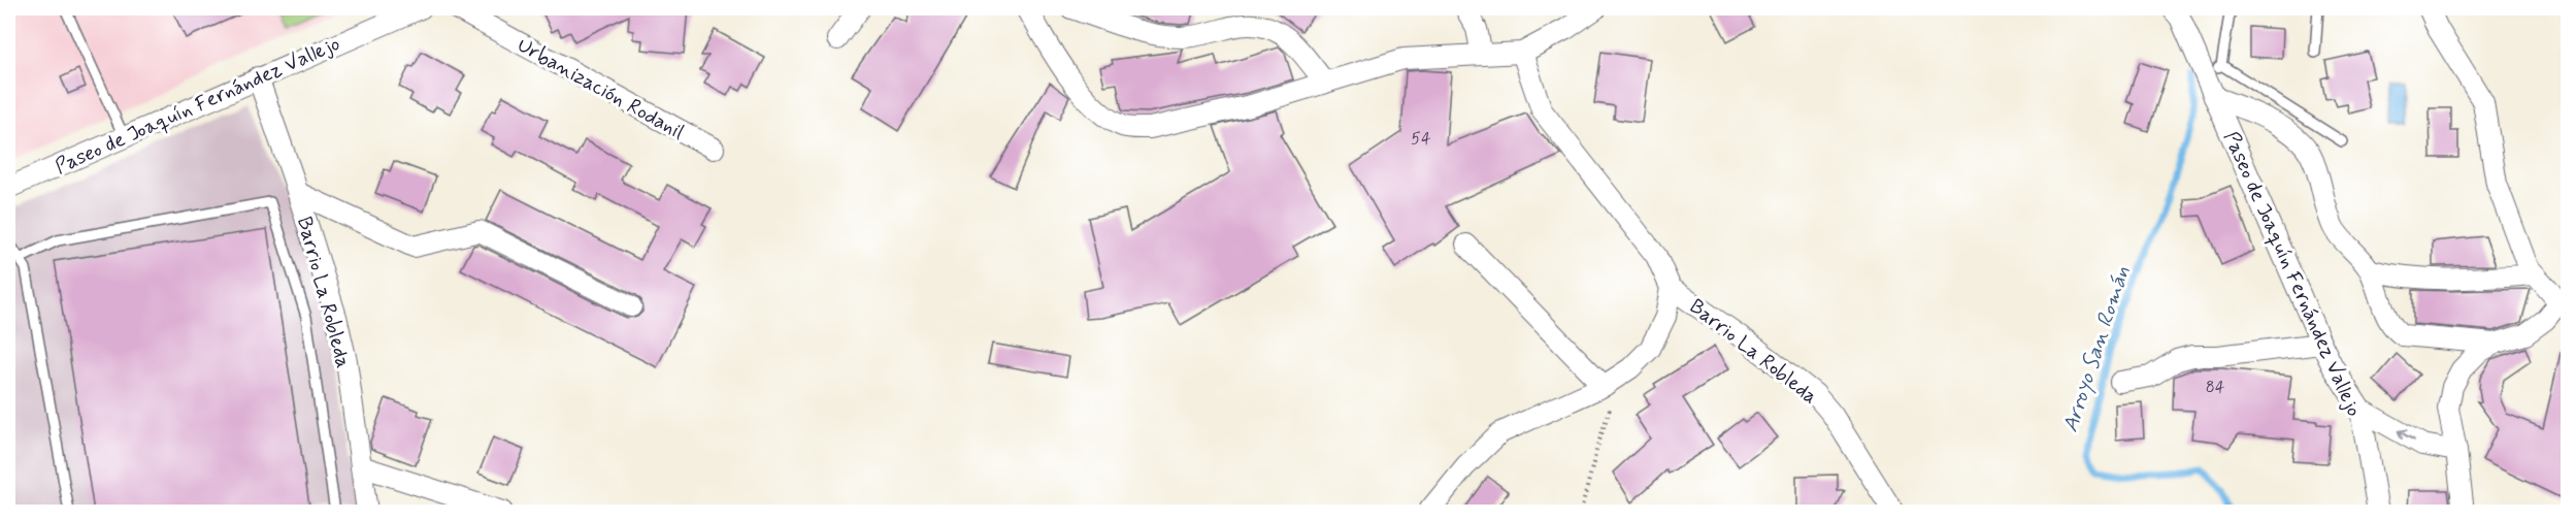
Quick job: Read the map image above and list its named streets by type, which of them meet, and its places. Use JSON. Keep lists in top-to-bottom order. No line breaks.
{"streets":{"street":["Urbanización Rodanil","Paseo de Joaquín Fernández Vallejo","Barrio La Robleda"]},"crossings":[["Paseo de Joaquín Fernández Vallejo","Barrio La Robleda"]],"water":["Arroyo San Román"],"house_numbers":["54","84"]}
